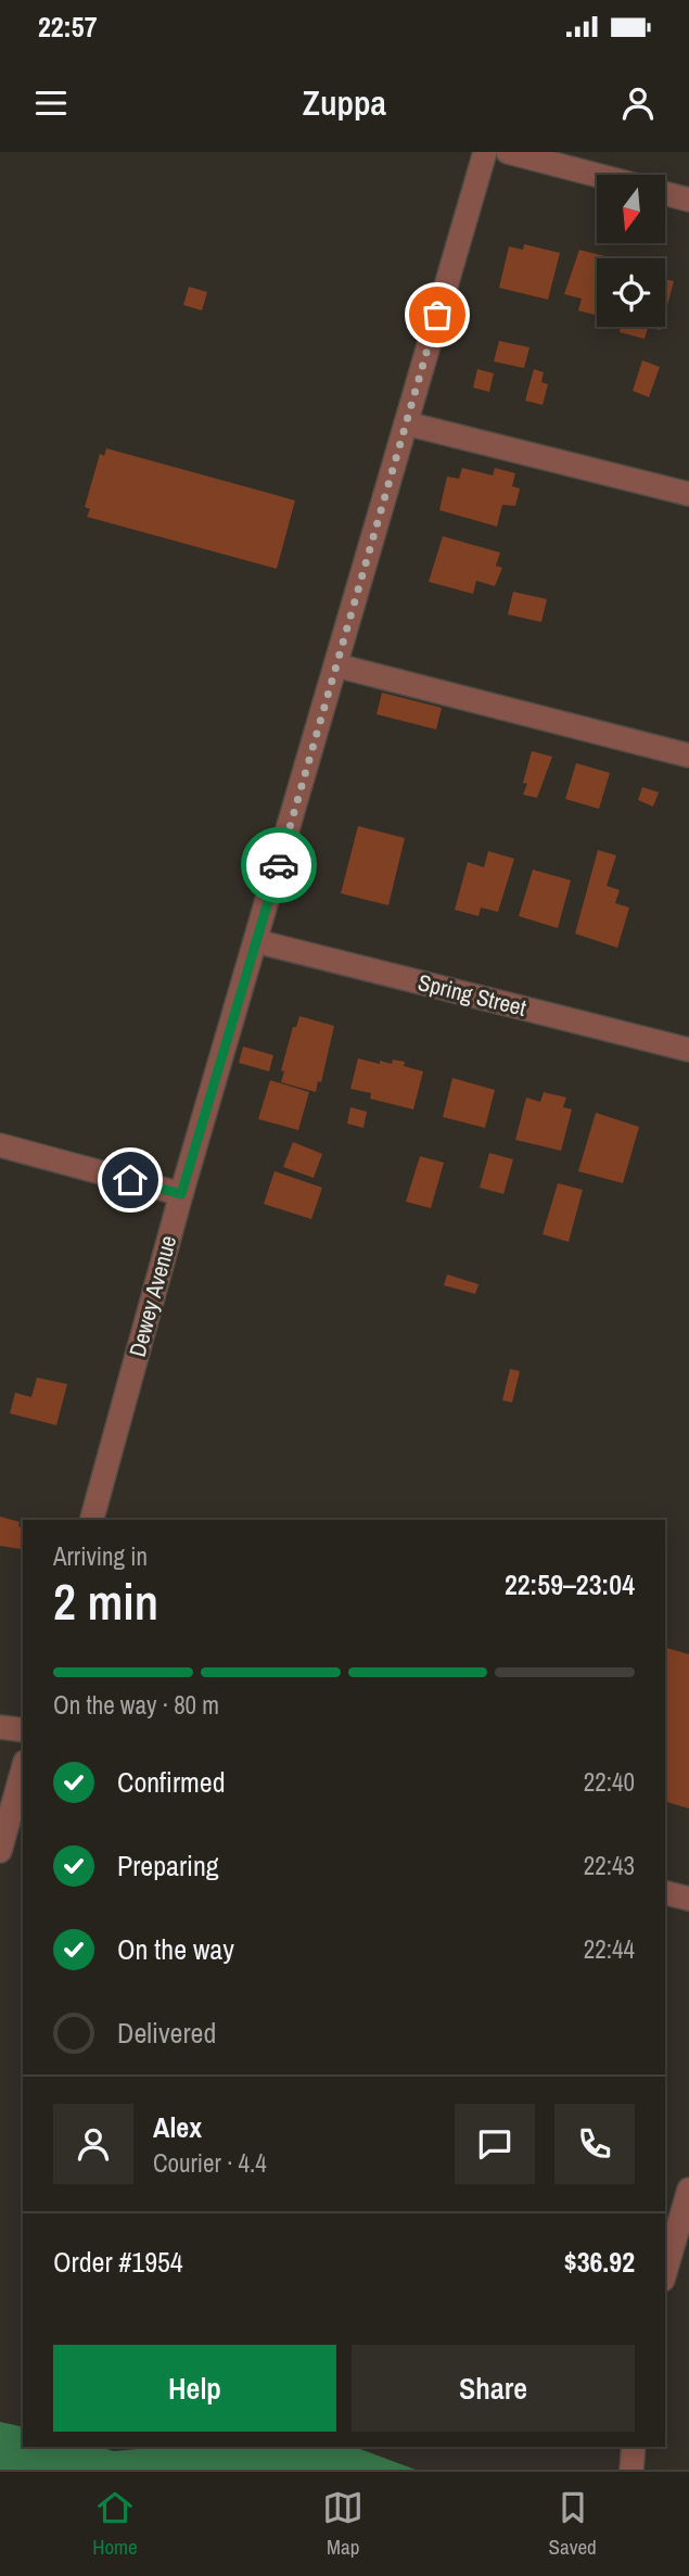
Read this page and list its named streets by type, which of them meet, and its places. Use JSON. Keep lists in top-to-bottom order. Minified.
{"streets":{"street":["Spring Street","Dewey Avenue"]},"crossings":[["Spring Street","Dewey Avenue"]],"north":"bottom","page":{"status":"22:57","header":"Zuppa","heading":["2 min","Arriving in","22:59–23:04"],"panel":["Alex","Courier · 4.4","Order #1954","$36.92"],"bar":"On the way · 80 m","list":[["Confirmed","22:40"],["Preparing","22:43"],["On the way","22:44"],"Delivered"],"buttons":["Help","Share"],"tabs":["Home","Map","Saved"]}}
